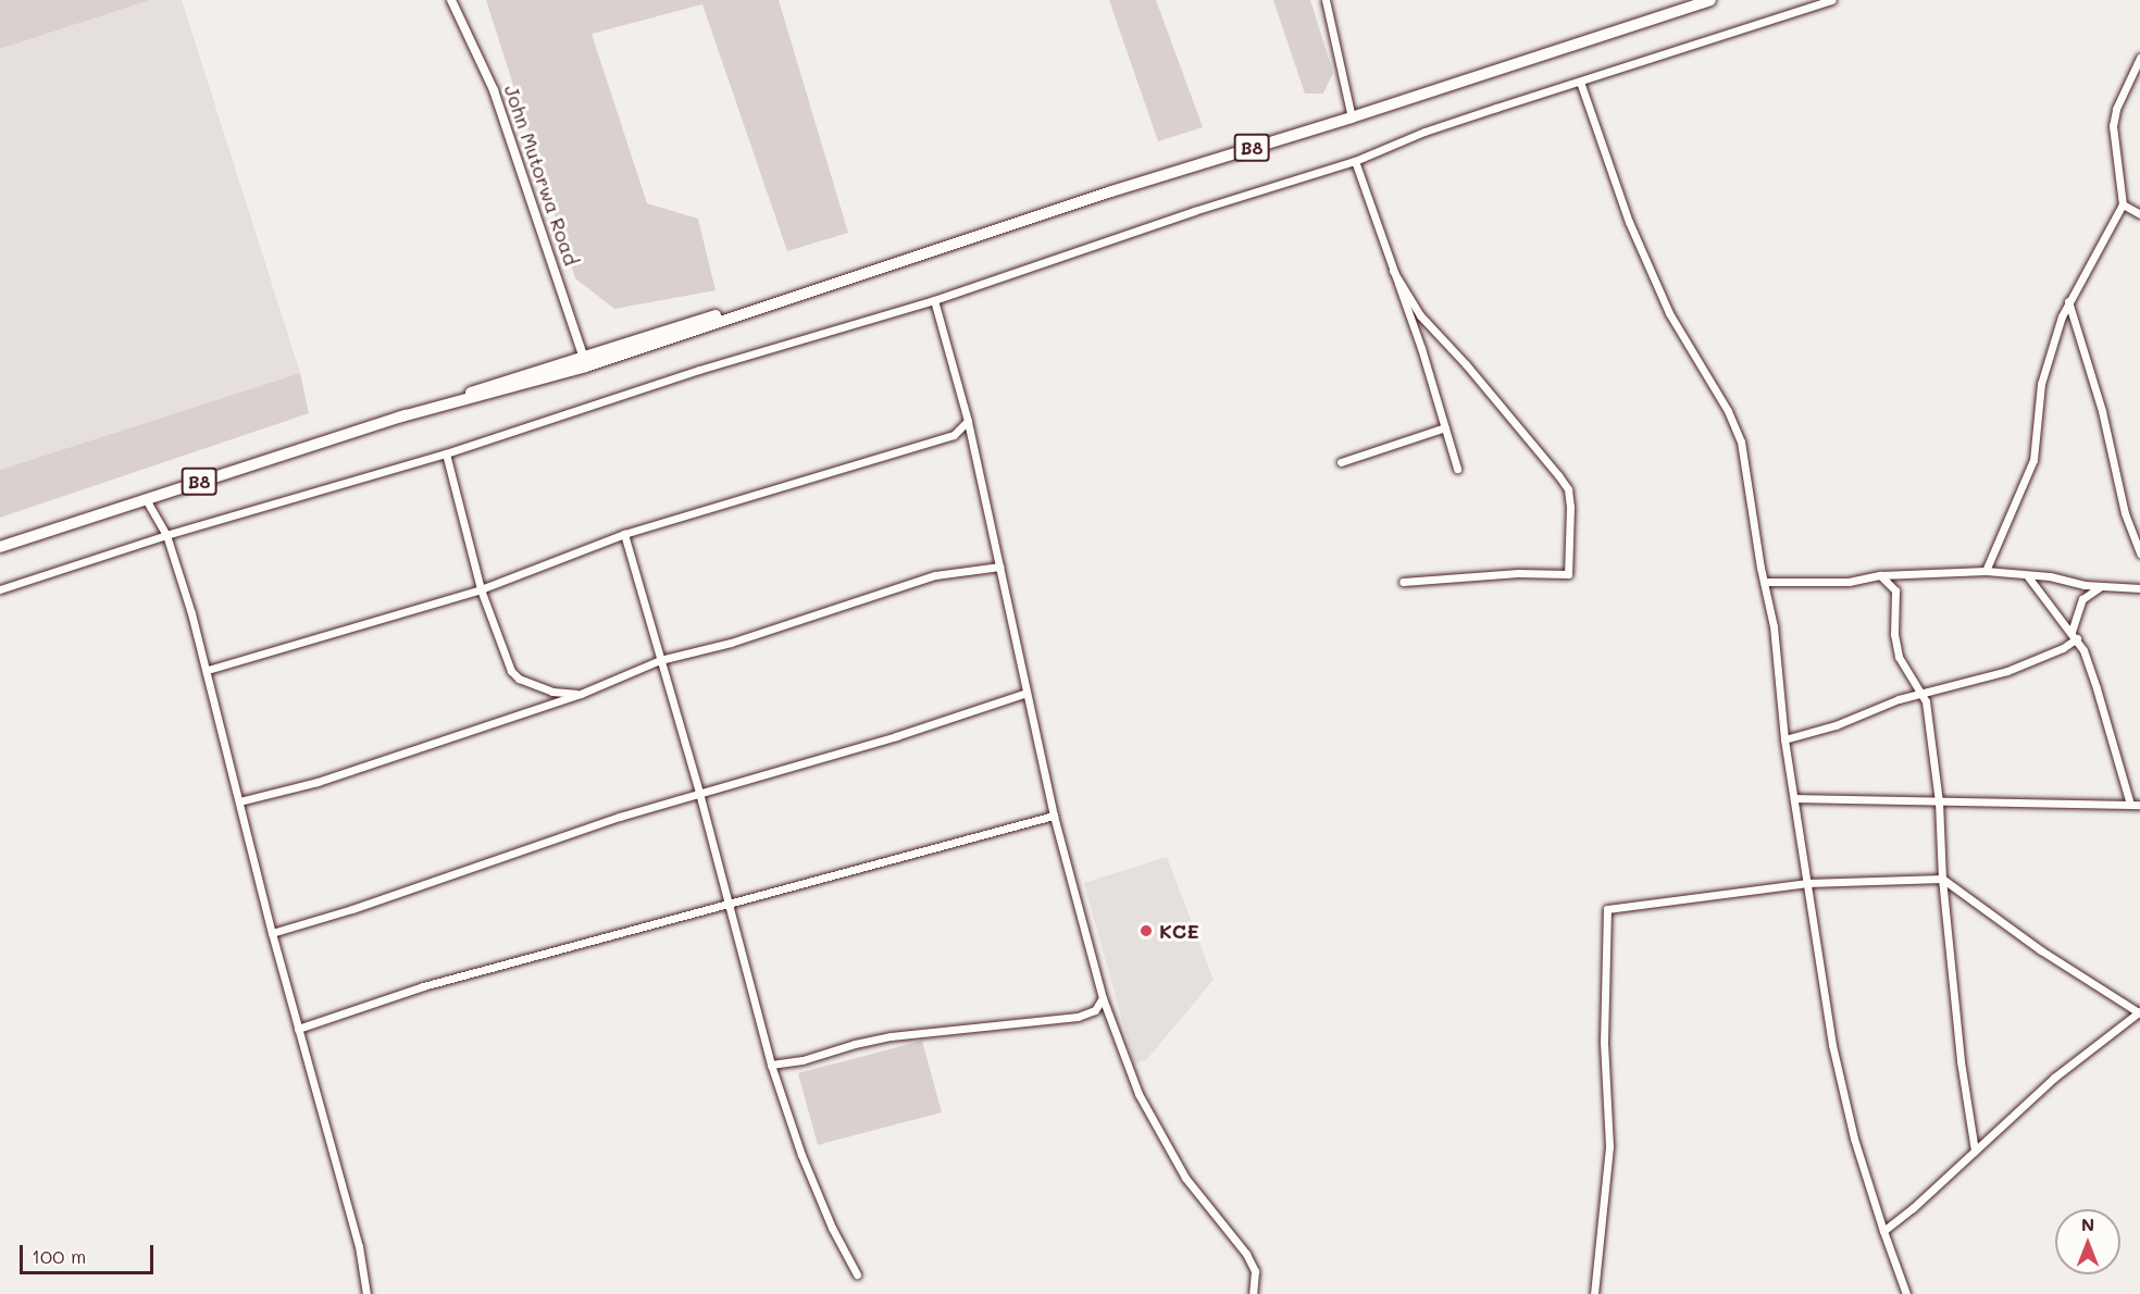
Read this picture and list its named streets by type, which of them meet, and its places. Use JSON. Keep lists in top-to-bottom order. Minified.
{"streets":{"highway":["B8"],"street":["John Mutorwa Road"]},"crossings":[["B8","John Mutorwa Road"]],"places":["KCE"],"scale_bar":"100 m","north":"top"}
